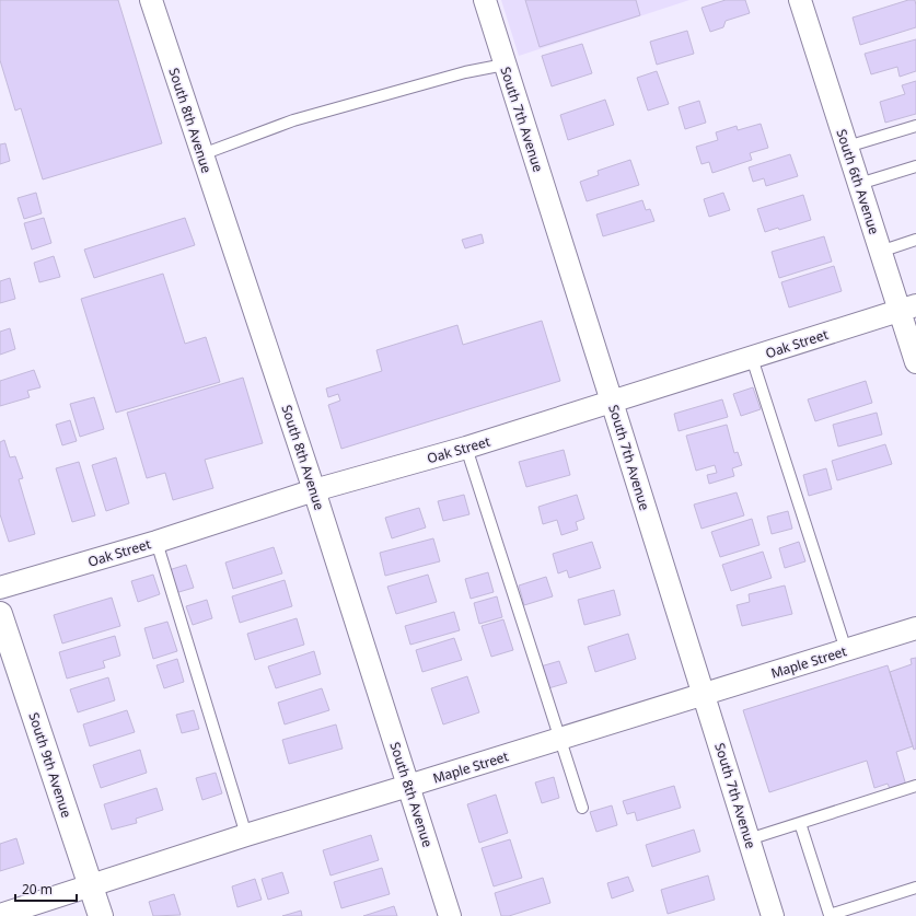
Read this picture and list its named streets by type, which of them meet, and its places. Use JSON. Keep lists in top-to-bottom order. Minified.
{"streets":{"street":["South 7th Avenue","South 8th Avenue","South 6th Avenue","Oak Street","Maple Street","South 9th Avenue"]},"crossings":[["South 7th Avenue","Oak Street"],["South 7th Avenue","Maple Street"],["South 8th Avenue","Oak Street"],["South 8th Avenue","Maple Street"],["South 6th Avenue","Oak Street"],["Maple Street","South 9th Avenue"]],"scale_bar":"20 m"}
